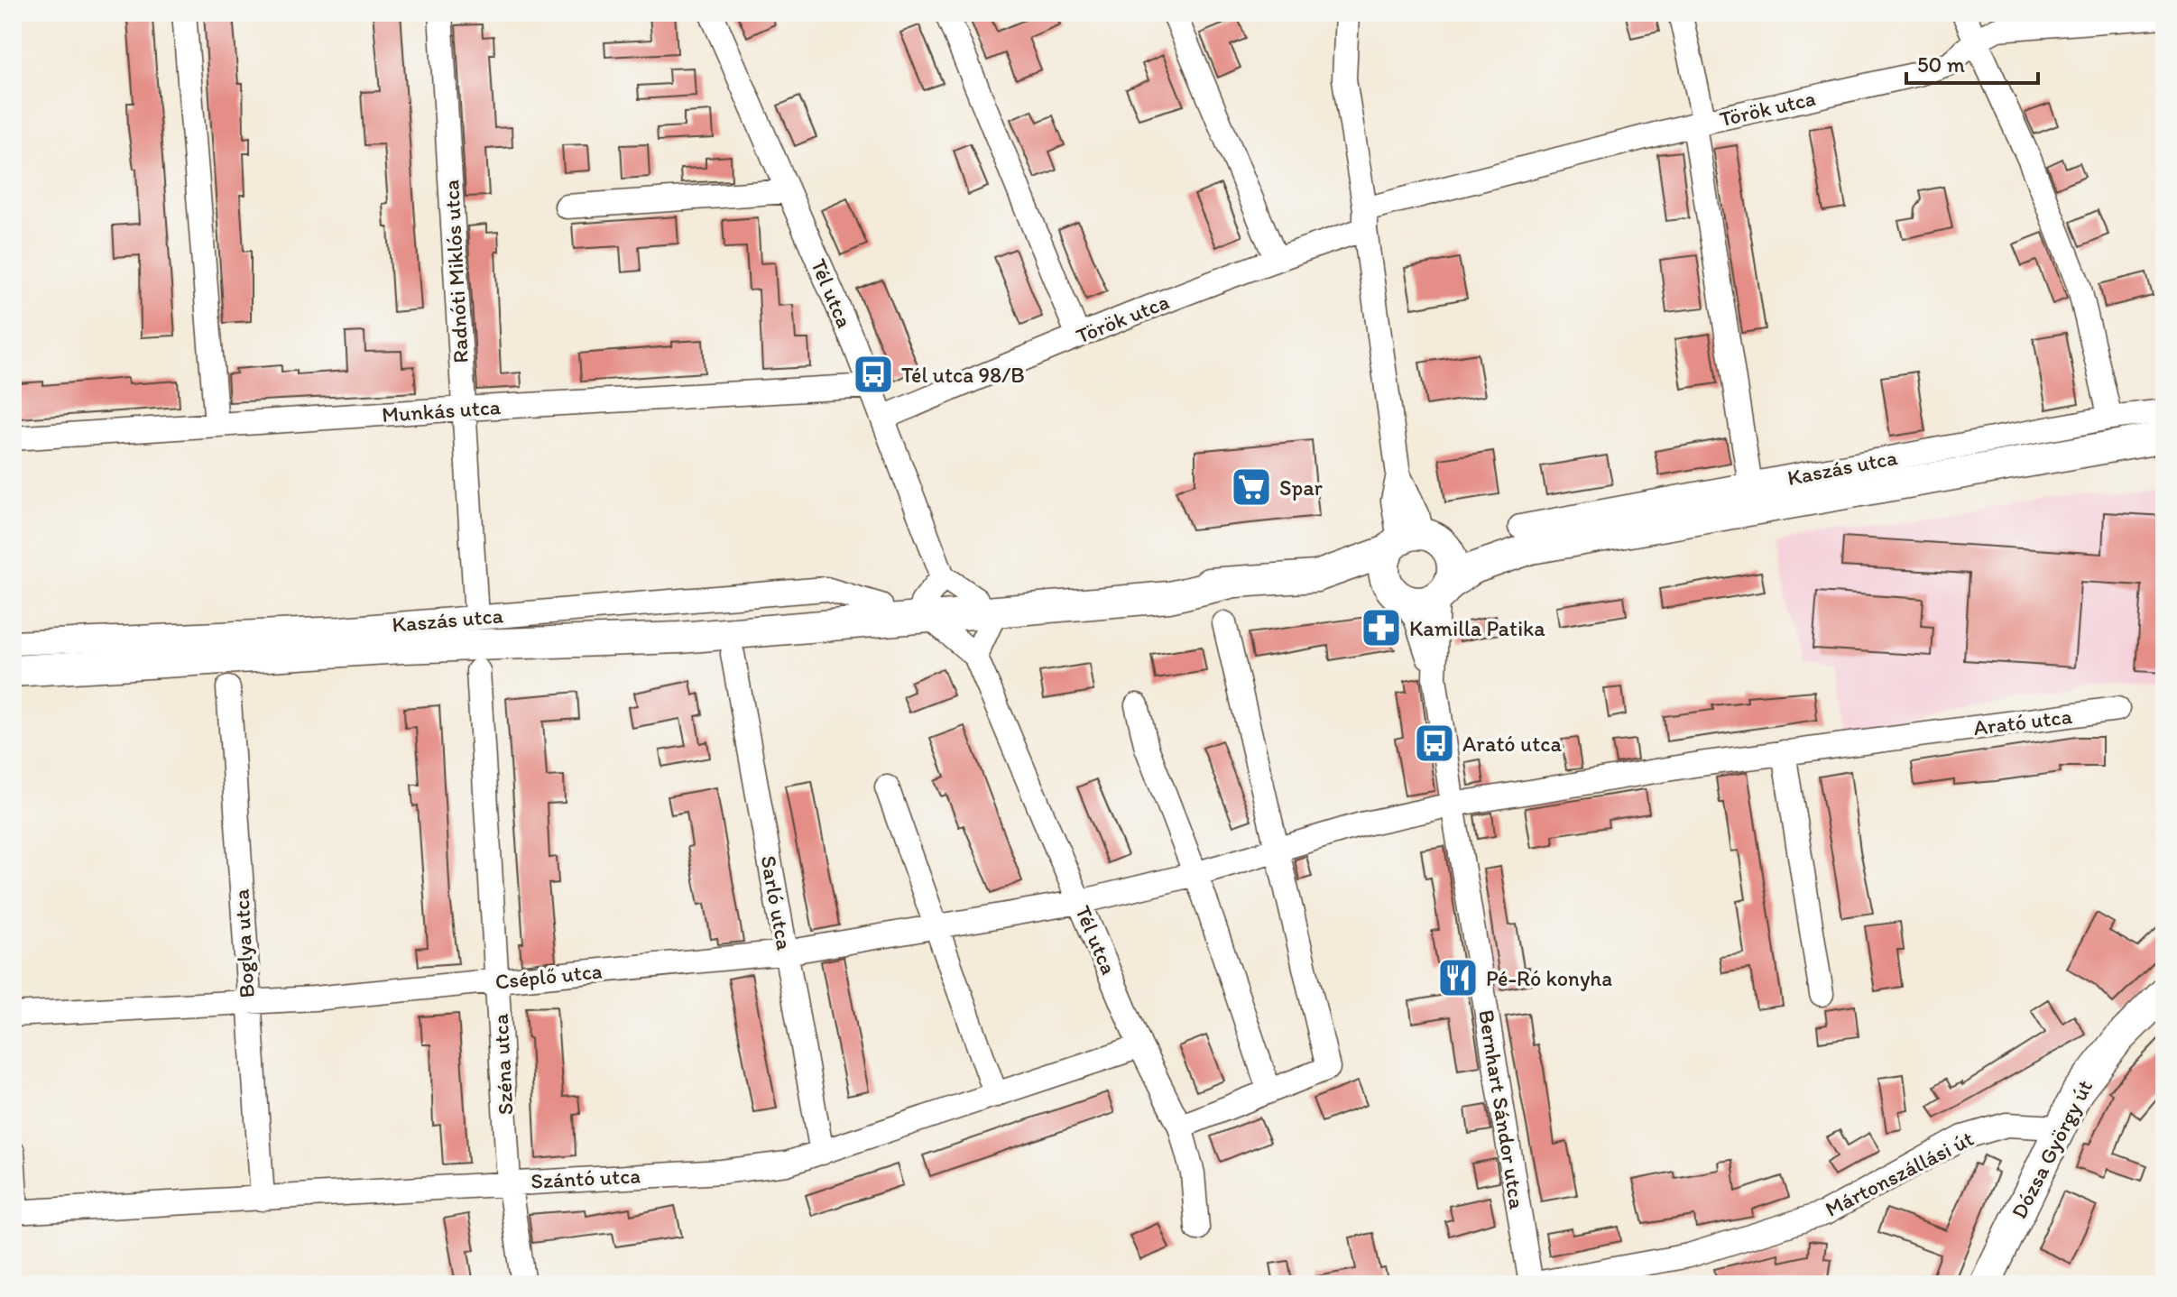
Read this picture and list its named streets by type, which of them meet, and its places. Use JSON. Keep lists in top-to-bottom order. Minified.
{"streets":{"main road":["Dózsa György út"],"street":["Török utca","Radnóti Miklós utca","Tél utca","Munkás utca","Kaszás utca","Arató utca","Sarló utca","Boglya utca","Cséplő utca","Széna utca","Bernhart Sándor utca","Mártonszállási út","Szántó utca"]},"crossings":[["Török utca","Tél utca"],["Radnóti Miklós utca","Munkás utca"],["Radnóti Miklós utca","Kaszás utca"],["Tél utca","Munkás utca"],["Tél utca","Arató utca"],["Tél utca","Cséplő utca"],["Tél utca","Szántó utca"],["Arató utca","Cséplő utca"],["Arató utca","Bernhart Sándor utca"],["Sarló utca","Cséplő utca"],["Sarló utca","Szántó utca"],["Boglya utca","Cséplő utca"],["Boglya utca","Szántó utca"],["Cséplő utca","Széna utca"],["Széna utca","Szántó utca"],["Bernhart Sándor utca","Mártonszállási út"],["Dózsa György út","Mártonszállási út"]],"places":{"bus stop":["Tél utca 98/B","Arató utca"],"supermarket":["Spar"],"pharmacy":["Kamilla Patika"],"restaurant":["Pé-Ró konyha"]},"scale_bar":"50 m"}
